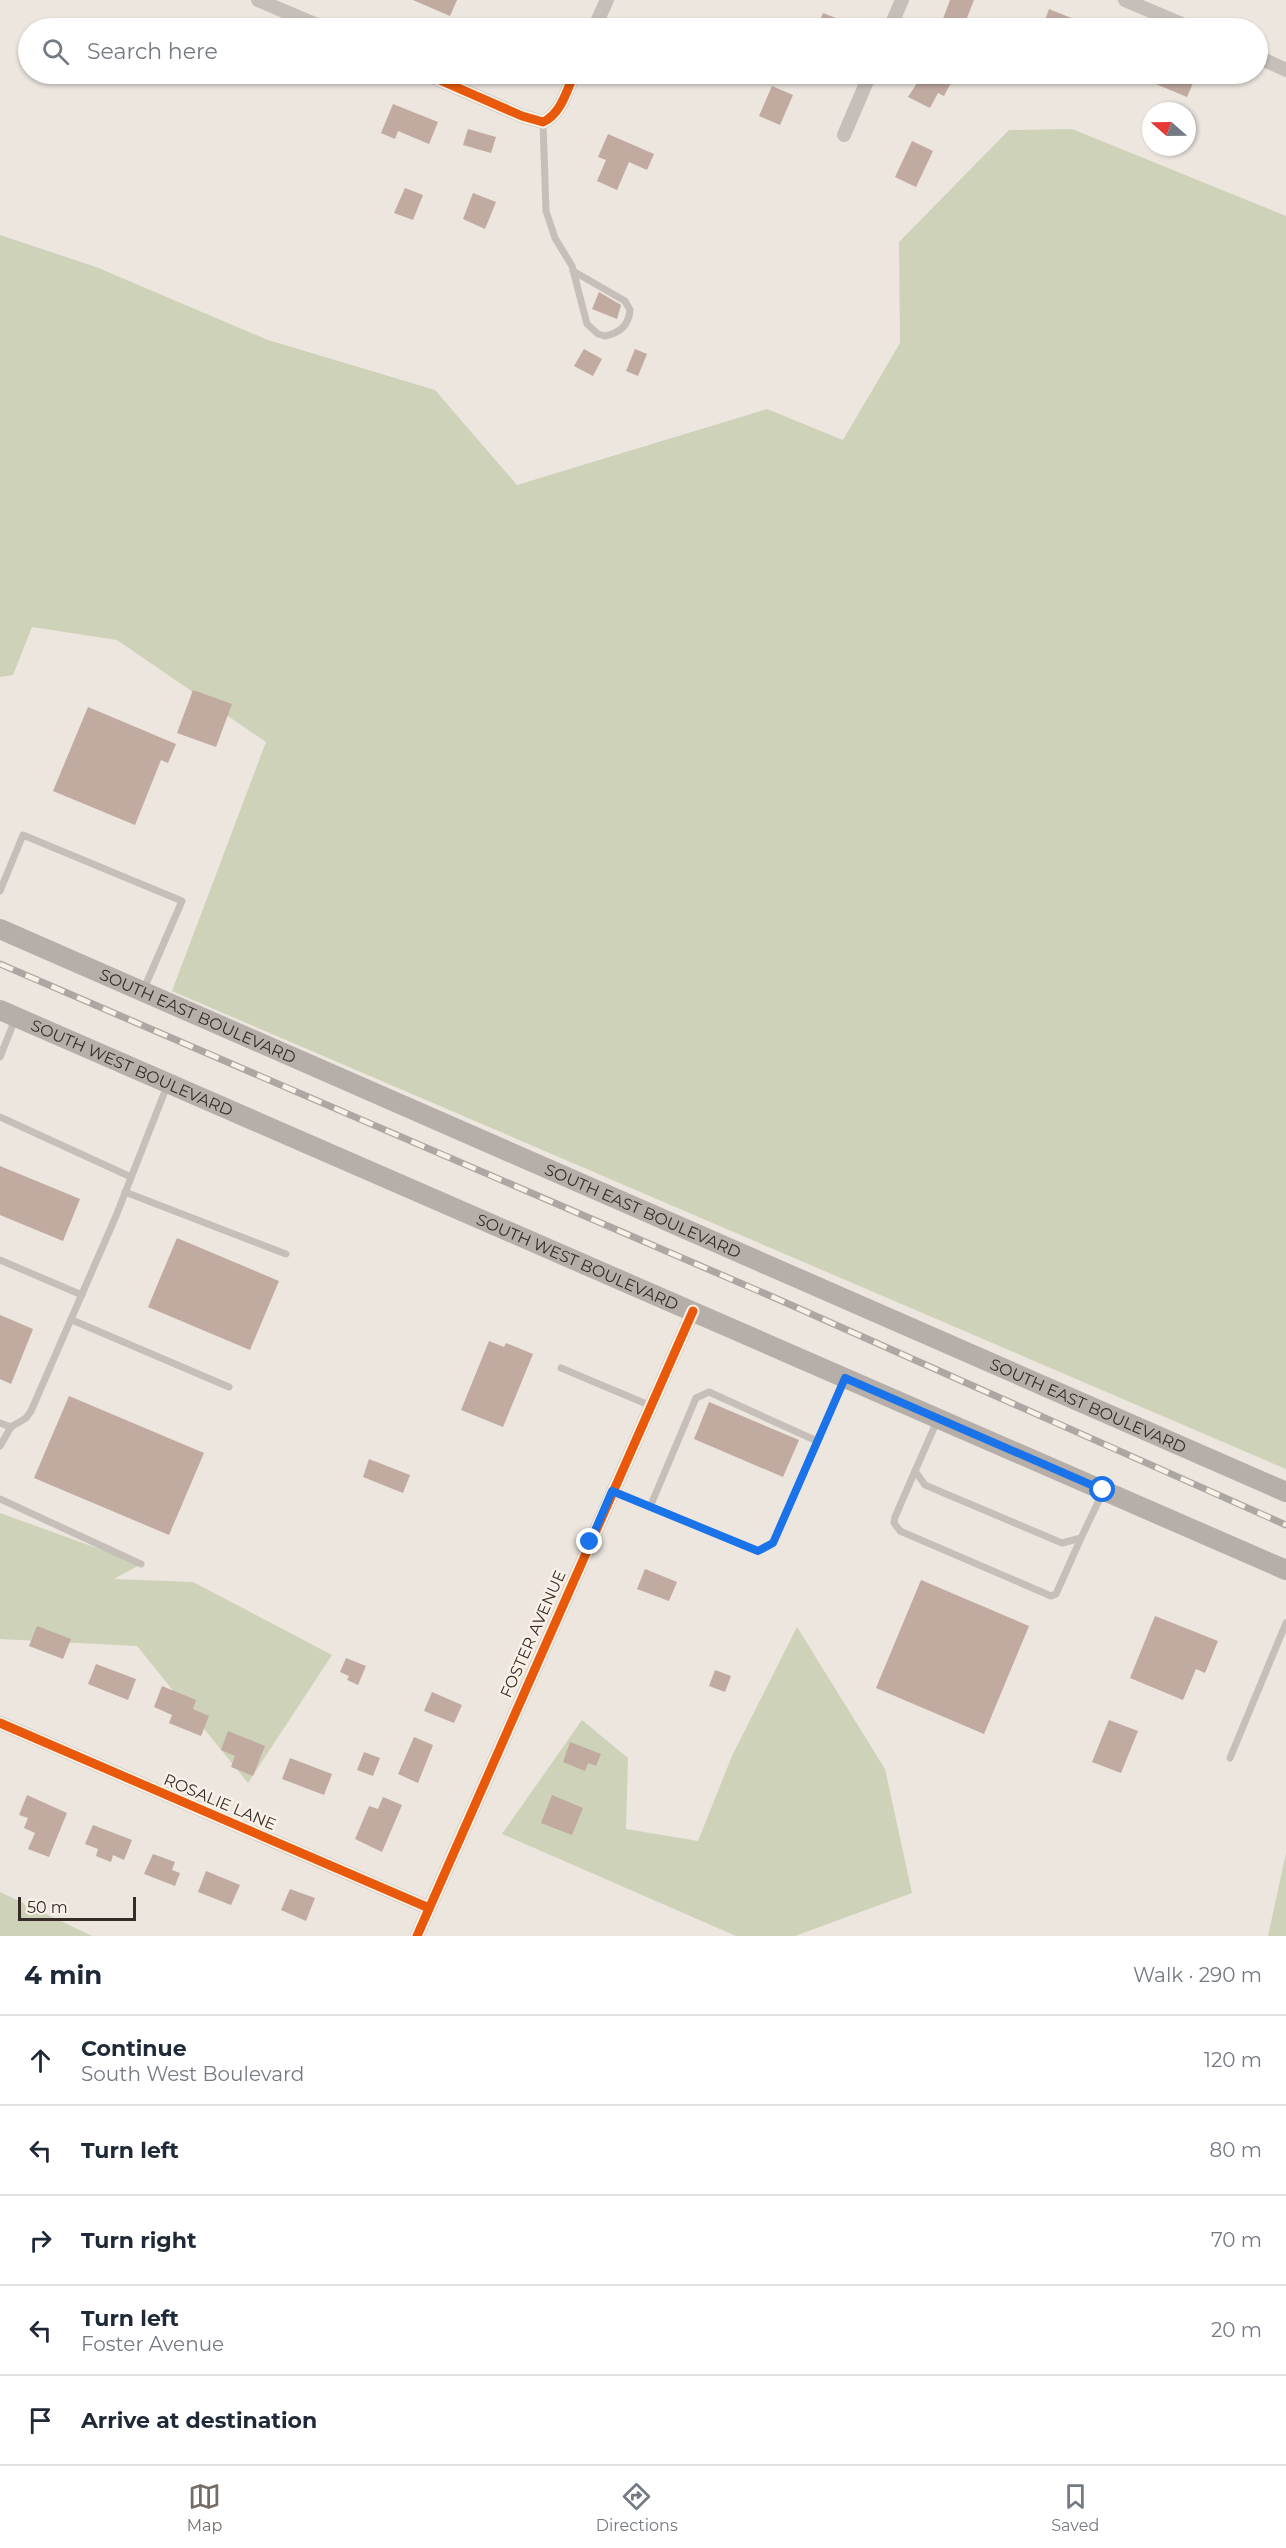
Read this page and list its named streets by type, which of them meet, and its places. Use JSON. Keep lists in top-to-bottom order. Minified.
{"streets":{"main road":["SOUTH EAST BOULEVARD","SOUTH WEST BOULEVARD"],"street":["FOSTER AVENUE","ROSALIE LANE"]},"crossings":[["SOUTH WEST BOULEVARD","FOSTER AVENUE"],["FOSTER AVENUE","ROSALIE LANE"]],"scale_bar":"50 m","north":"left","page":{"search":"Search here","scale":"50 m","heading":["4 min","Walk · 290 m"],"list":[["Continue","South West Boulevard","120 m"],["Turn left","80 m"],["Turn right","70 m"],["Turn left","Foster Avenue","20 m"],"Arrive at destination"],"nav":["Map","Directions","Saved"]}}
